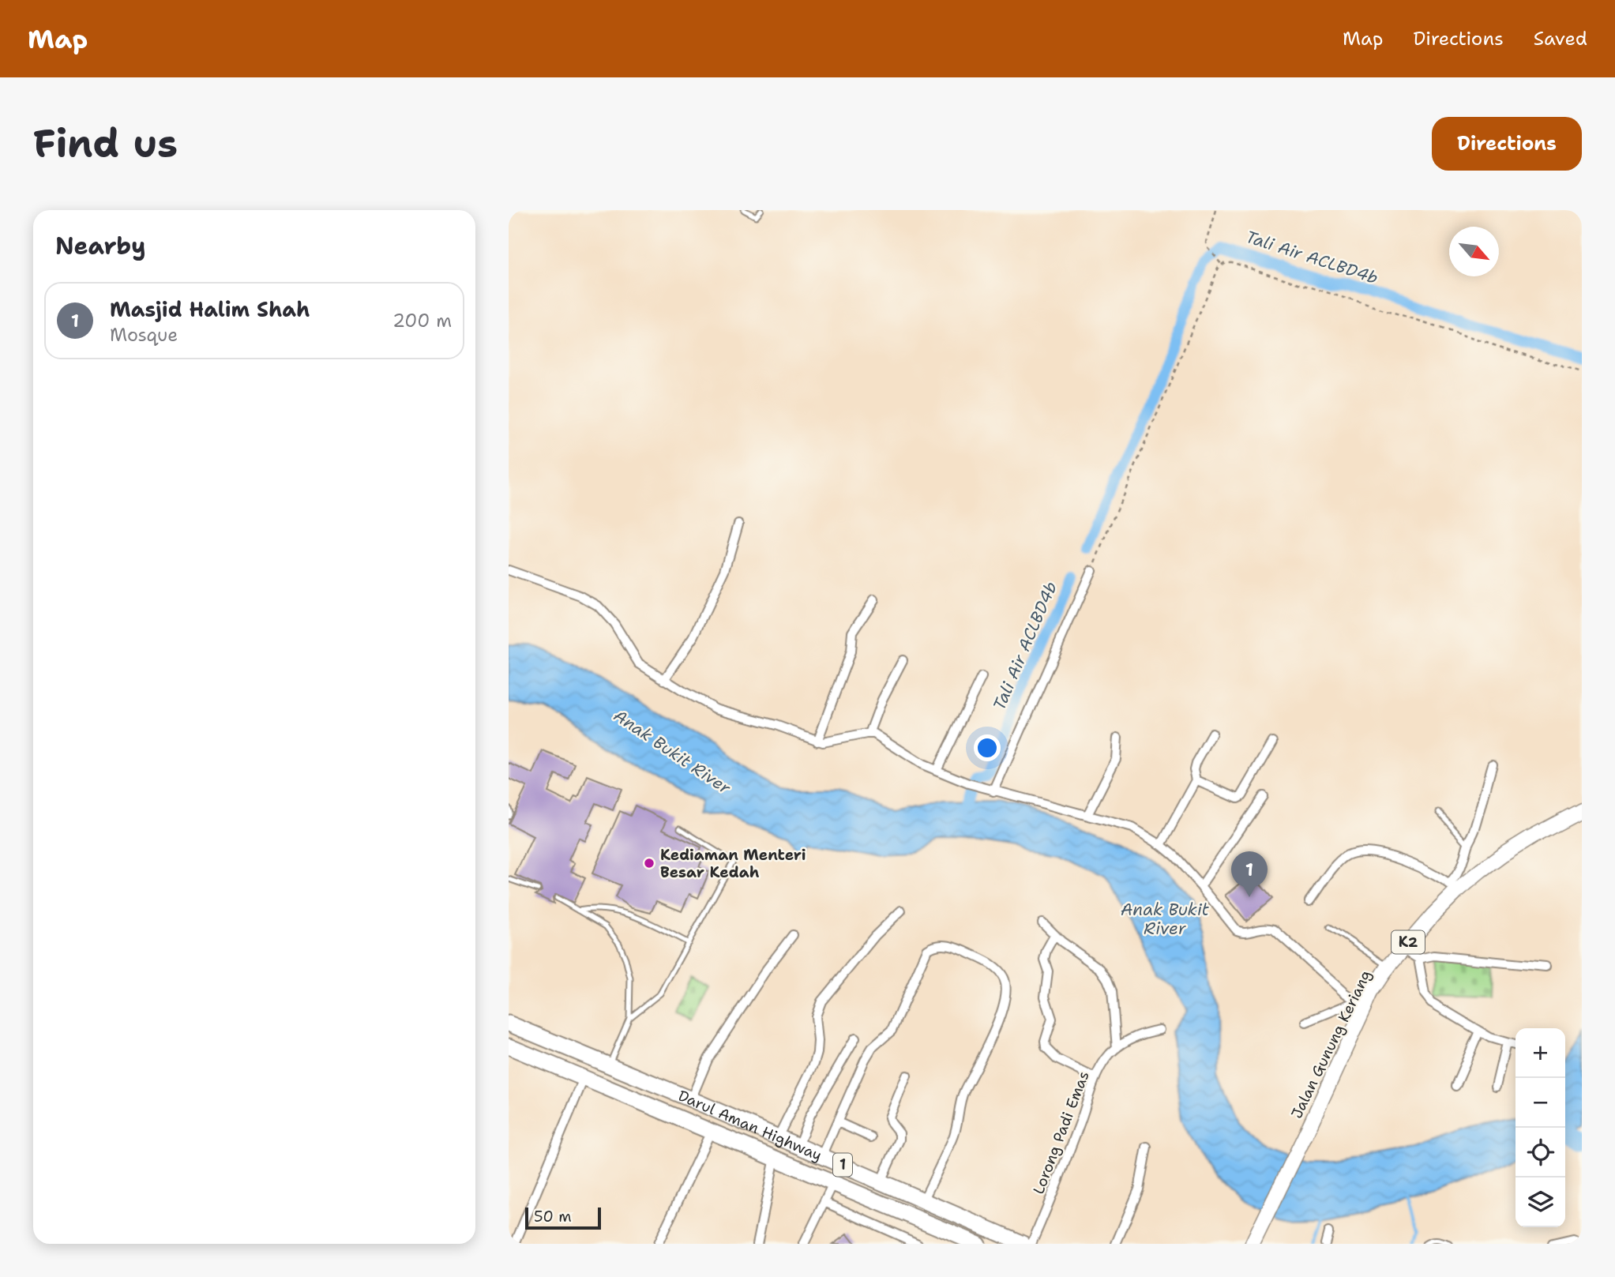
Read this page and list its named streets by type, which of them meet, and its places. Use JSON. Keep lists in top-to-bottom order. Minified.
{"streets":{"highway":["Darul Aman Highway","1"],"main road":["K2","Jalan Gunung Keriang"],"street":["Lorong Padi Emas"]},"water":["Tali Air ACLBD4b","Anak Bukit River"],"places":["Kediaman Menteri Besar Kedah"],"scale_bar":"50 m","north":"bottom right","page":{"header":"Map","nav":["Map","Directions","Saved"],"buttons":"Directions","title":"Find us","heading":"Nearby","list":[{"mark":"1","name":"Masjid Halim Shah","note":"Mosque","value":"200 m"}],"pins":"1","map_buttons":["+","−"],"scale":"50 m"}}
